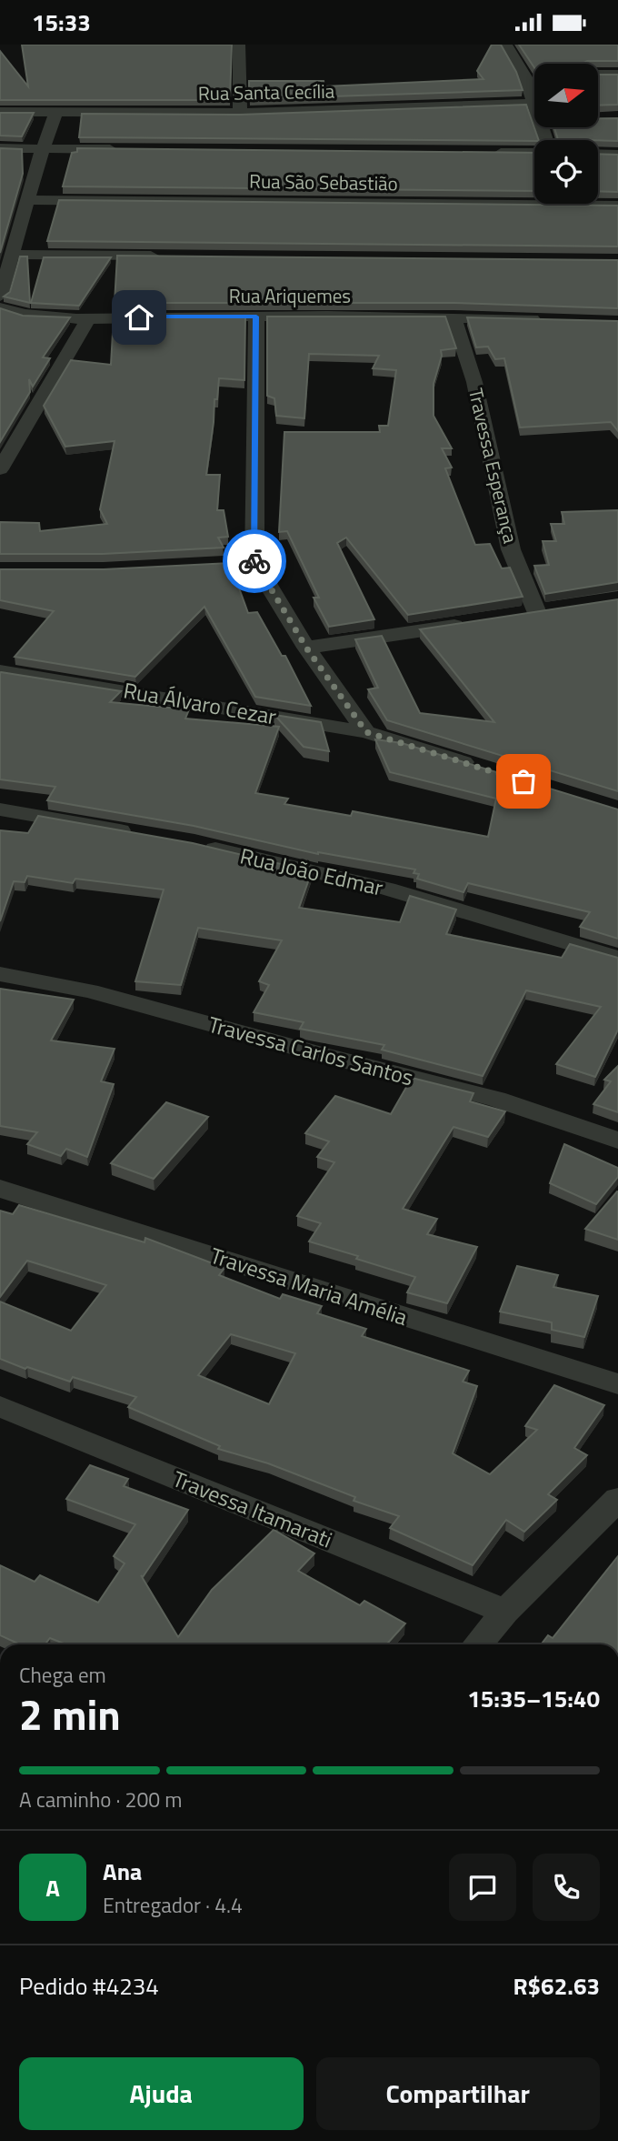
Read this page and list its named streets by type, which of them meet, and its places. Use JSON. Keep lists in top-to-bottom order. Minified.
{"streets":{"street":["Rua Santa Cecília","Rua São Sebastião","Rua Ariquemes","Travessa Esperança","Rua Álvaro Cezar","Rua João Edmar","Travessa Carlos Santos","Travessa Maria Amélia","Travessa Itamarati"]},"crossings":[["Rua Ariquemes","Travessa Esperança"]],"north":"right","page":{"status":"15:33","heading":["2 min","Chega em","15:35–15:40"],"panel":["Ana","Entregador · 4.4","Pedido #4234","R$62.63"],"bar":"A caminho · 200 m","round":"A","buttons":["Ajuda","Compartilhar"]}}
